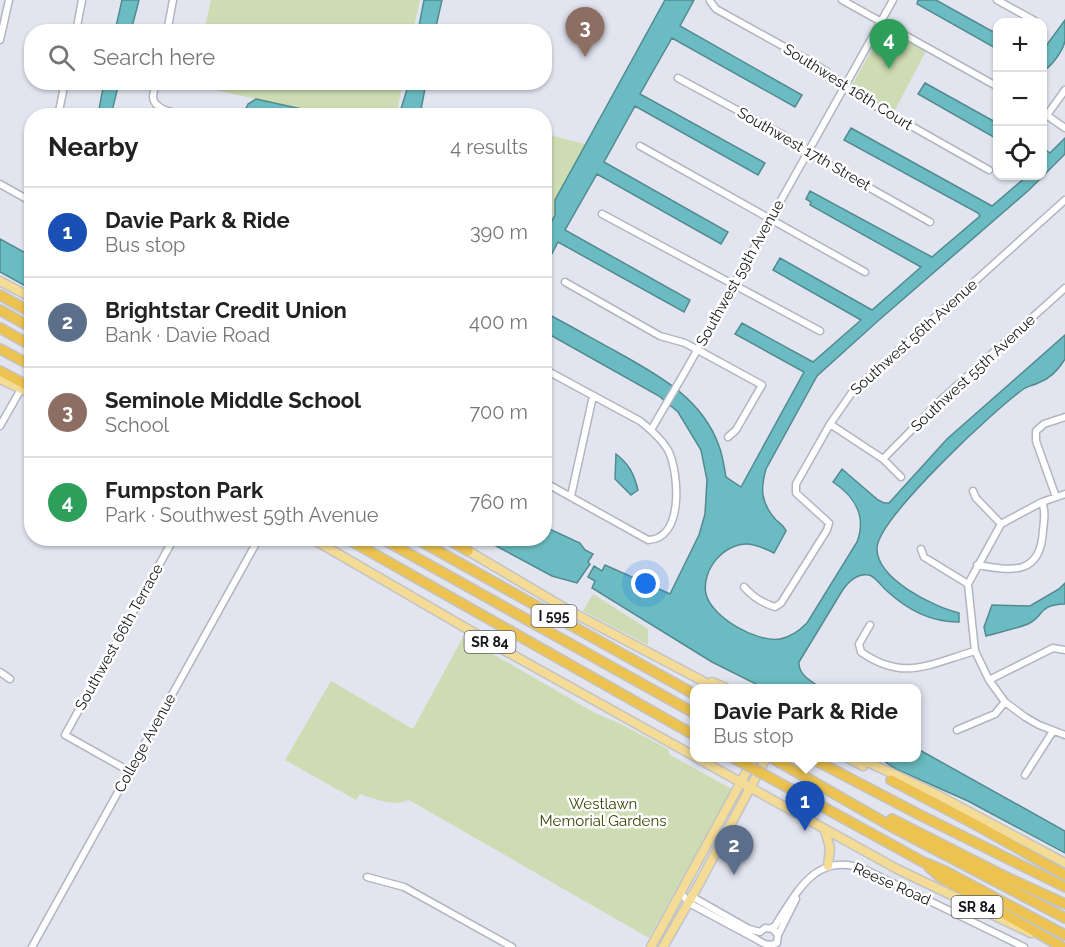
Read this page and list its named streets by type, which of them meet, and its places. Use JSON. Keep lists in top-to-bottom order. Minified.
{"streets":{"highway":["I 595"],"main road":["SR 84"],"street":["Southwest 16th Court","Southwest 17th Street","Southwest 59th Avenue","Southwest 56th Avenue","Southwest 55th Avenue","Southwest 66th Terrace","College Avenue","Reese Road"]},"crossings":[["Southwest 16th Court","Southwest 59th Avenue"],["Southwest 17th Street","Southwest 59th Avenue"],["Southwest 66th Terrace","College Avenue"]],"parks":["Westlawn Memorial Gardens"],"page":{"pins":["3","4","1","2"],"map_buttons":["+","−"],"search":"Search here","heading":["Nearby","4 results"],"list":[{"mark":"1","name":"Davie Park & Ride","note":"Bus stop","value":"390 m"},{"mark":"2","name":"Brightstar Credit Union","note":"Bank · Davie Road","value":"400 m"},{"mark":"3","name":"Seminole Middle School","note":"School","value":"700 m"},{"mark":"4","name":"Fumpston Park","note":"Park · Southwest 59th Avenue","value":"760 m"}],"popup":["Davie Park & Ride","Bus stop"]}}
